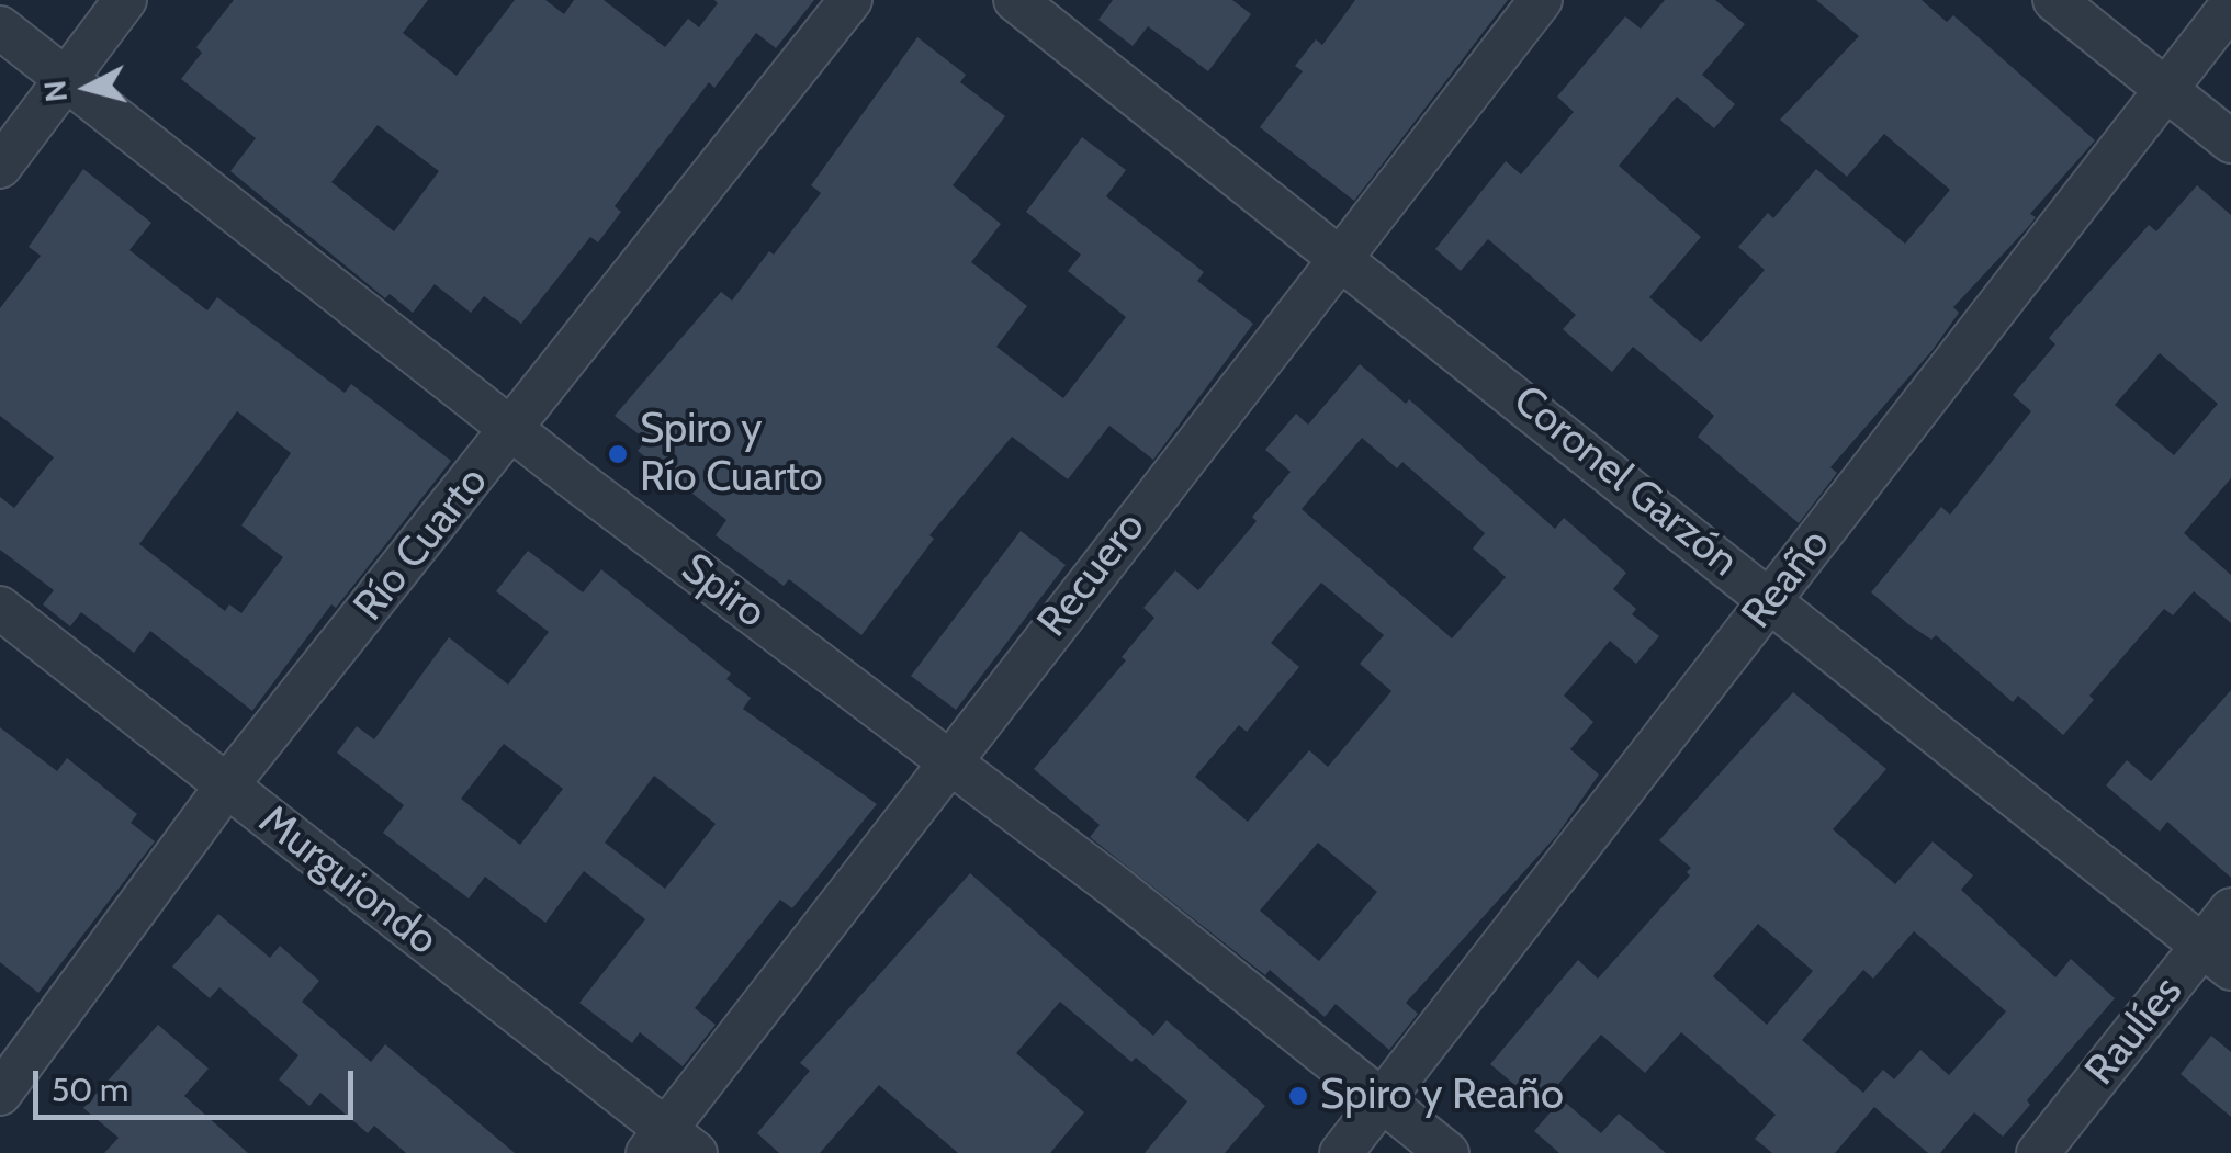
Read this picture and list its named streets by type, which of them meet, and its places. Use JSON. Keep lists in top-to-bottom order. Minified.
{"streets":{"street":["Coronel Garzón","Río Cuarto","Recuero","Reaño","Spiro","Murguiondo","Raulíes"]},"crossings":[["Coronel Garzón","Recuero"],["Coronel Garzón","Reaño"],["Coronel Garzón","Raulíes"],["Río Cuarto","Spiro"],["Río Cuarto","Murguiondo"],["Recuero","Spiro"],["Recuero","Murguiondo"],["Reaño","Spiro"]],"places":["Spiro y Río Cuarto","Spiro y Reaño"],"scale_bar":"50 m","north":"left"}
